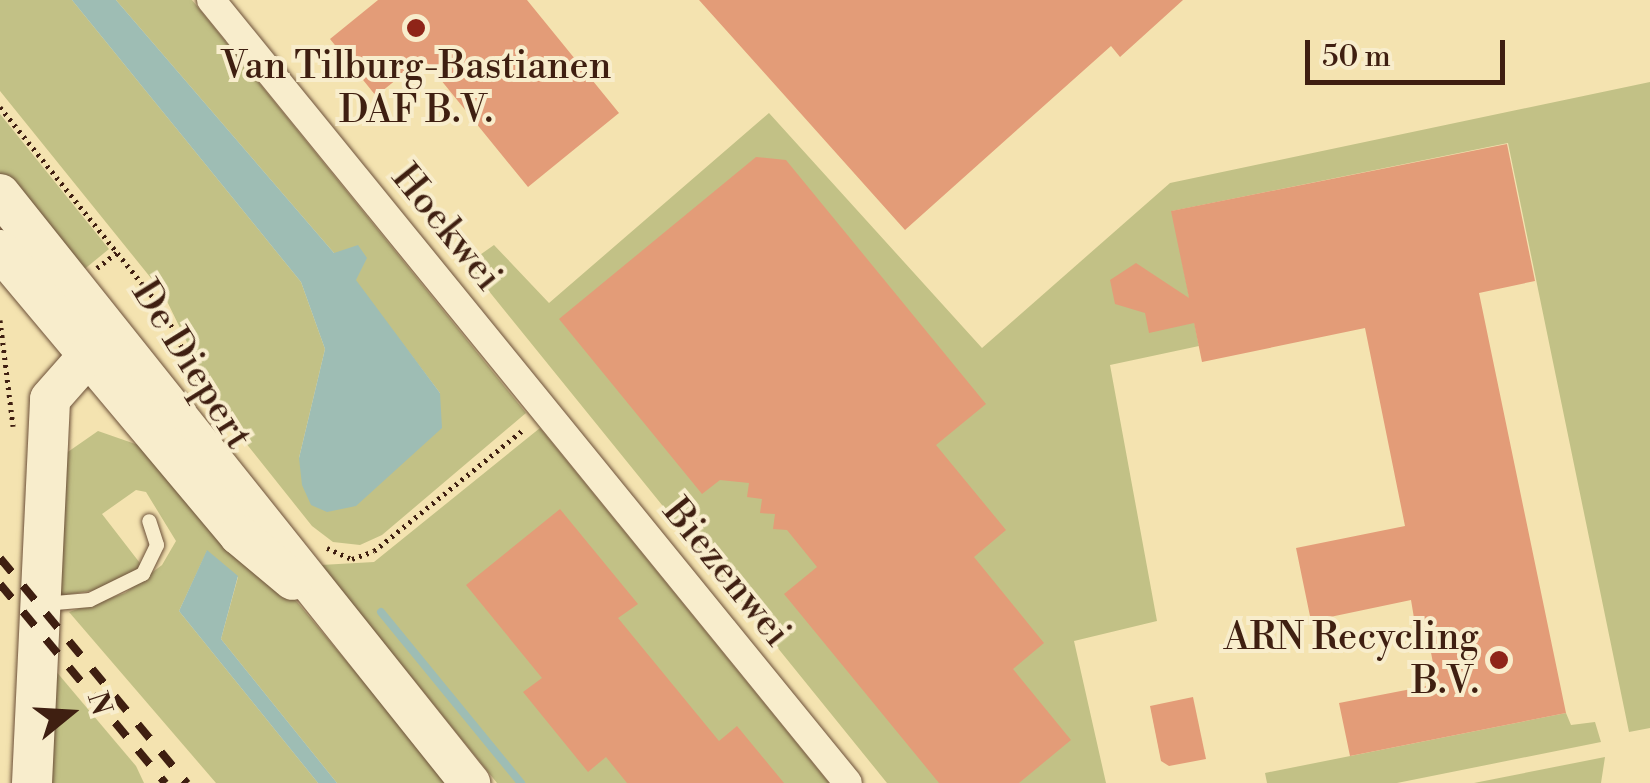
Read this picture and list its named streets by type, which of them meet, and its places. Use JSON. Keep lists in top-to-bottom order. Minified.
{"streets":{"main road":["De Diepert"],"street":["Hoekwei","Biezenwei"]},"crossings":[["Hoekwei","Biezenwei"]],"places":["Van Tilburg-Bastianen DAF B.V.","ARN Recycling B.V."],"scale_bar":"50 m","north":"right"}
